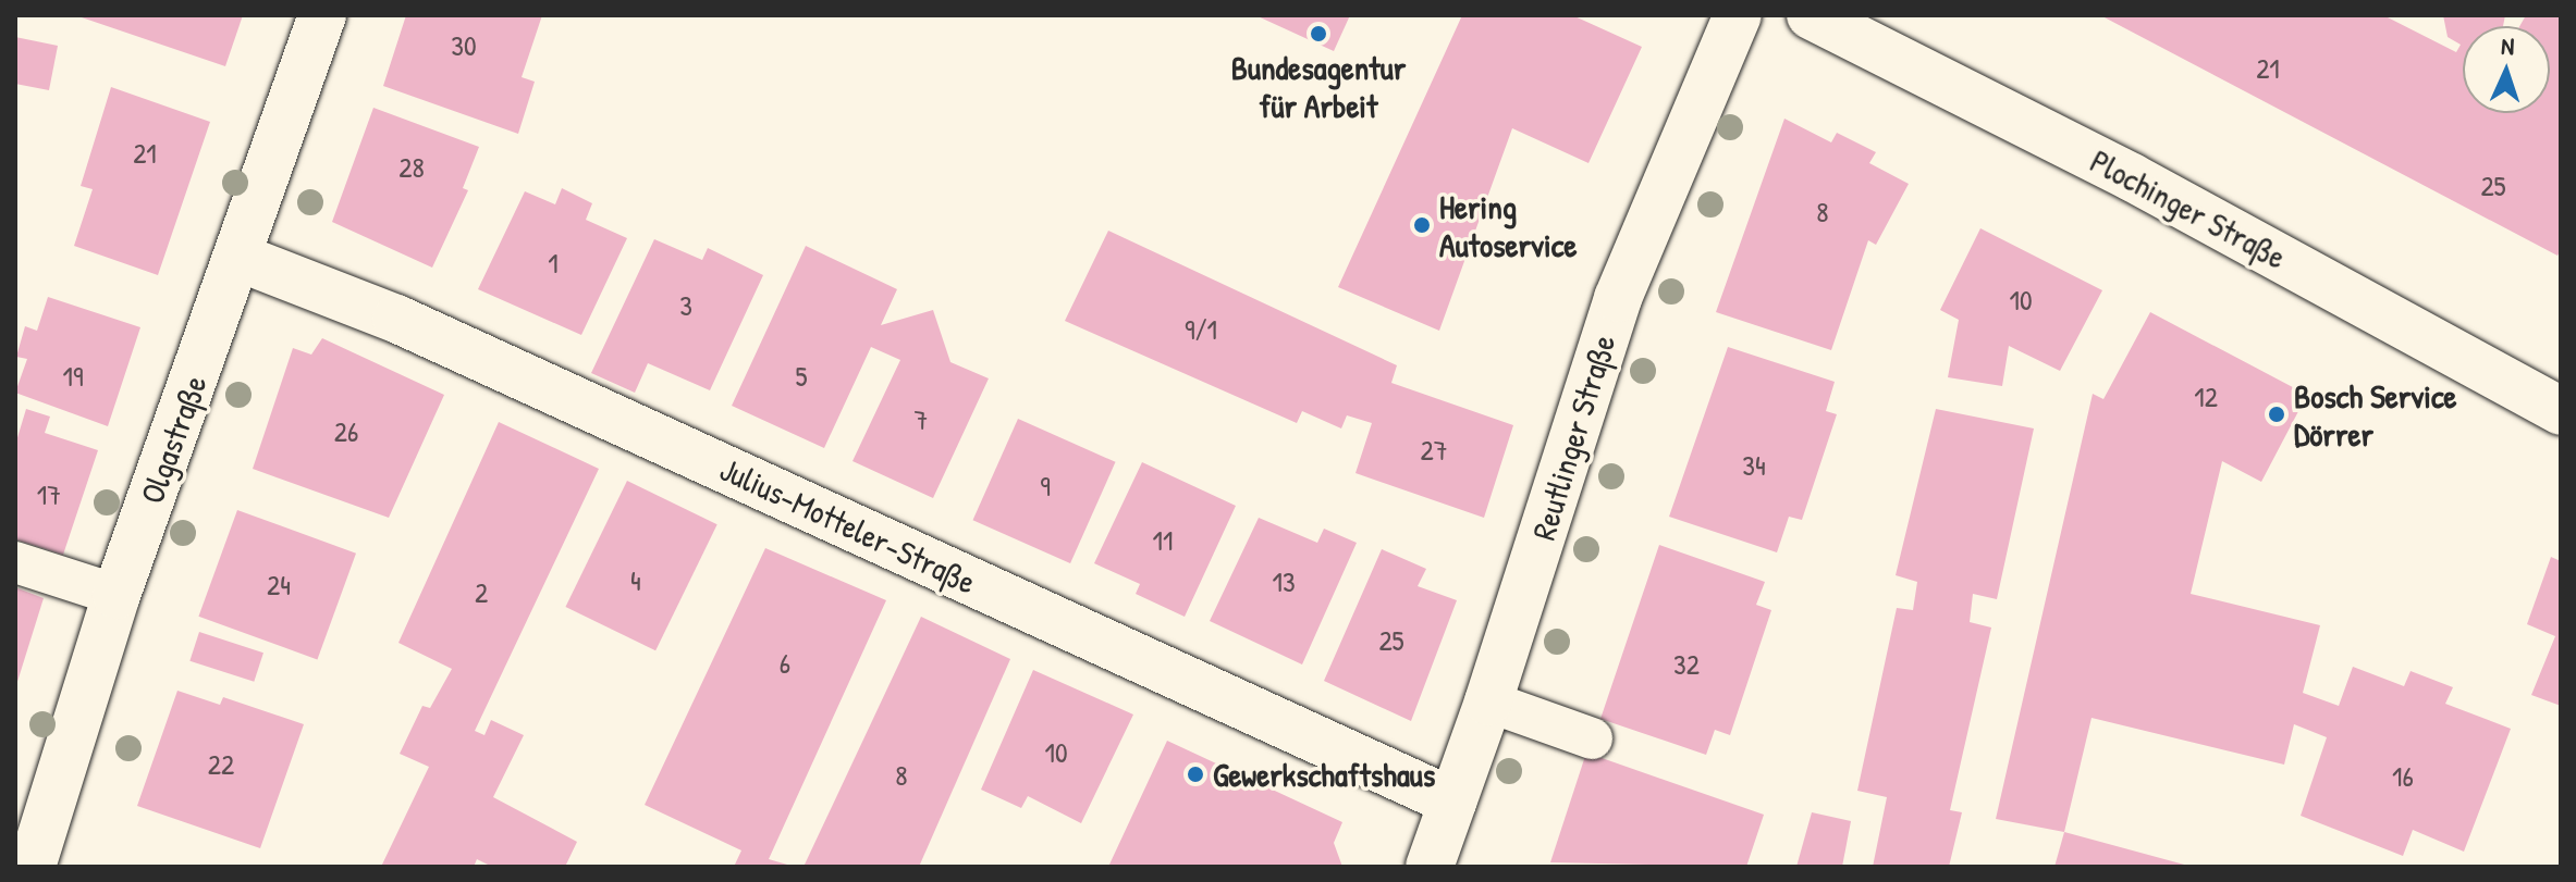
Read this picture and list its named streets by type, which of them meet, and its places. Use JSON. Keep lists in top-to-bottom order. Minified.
{"streets":{"street":["Plochinger Straße","Reutlinger Straße","Olgastraße","Julius-Motteler-Straße"]},"crossings":[["Reutlinger Straße","Julius-Motteler-Straße"],["Olgastraße","Julius-Motteler-Straße"]],"places":["Bundesagentur für Arbeit","Hering Autoservice","Bosch Service Dörrer","Gewerkschaftshaus"],"house_numbers":["30","21","21","28","25","8","1","10","3","9/1","19","5","12","7","26","27","34","9","17","11","4","13","24","2","25","6","32","10","22","8","16"],"north":"top"}
